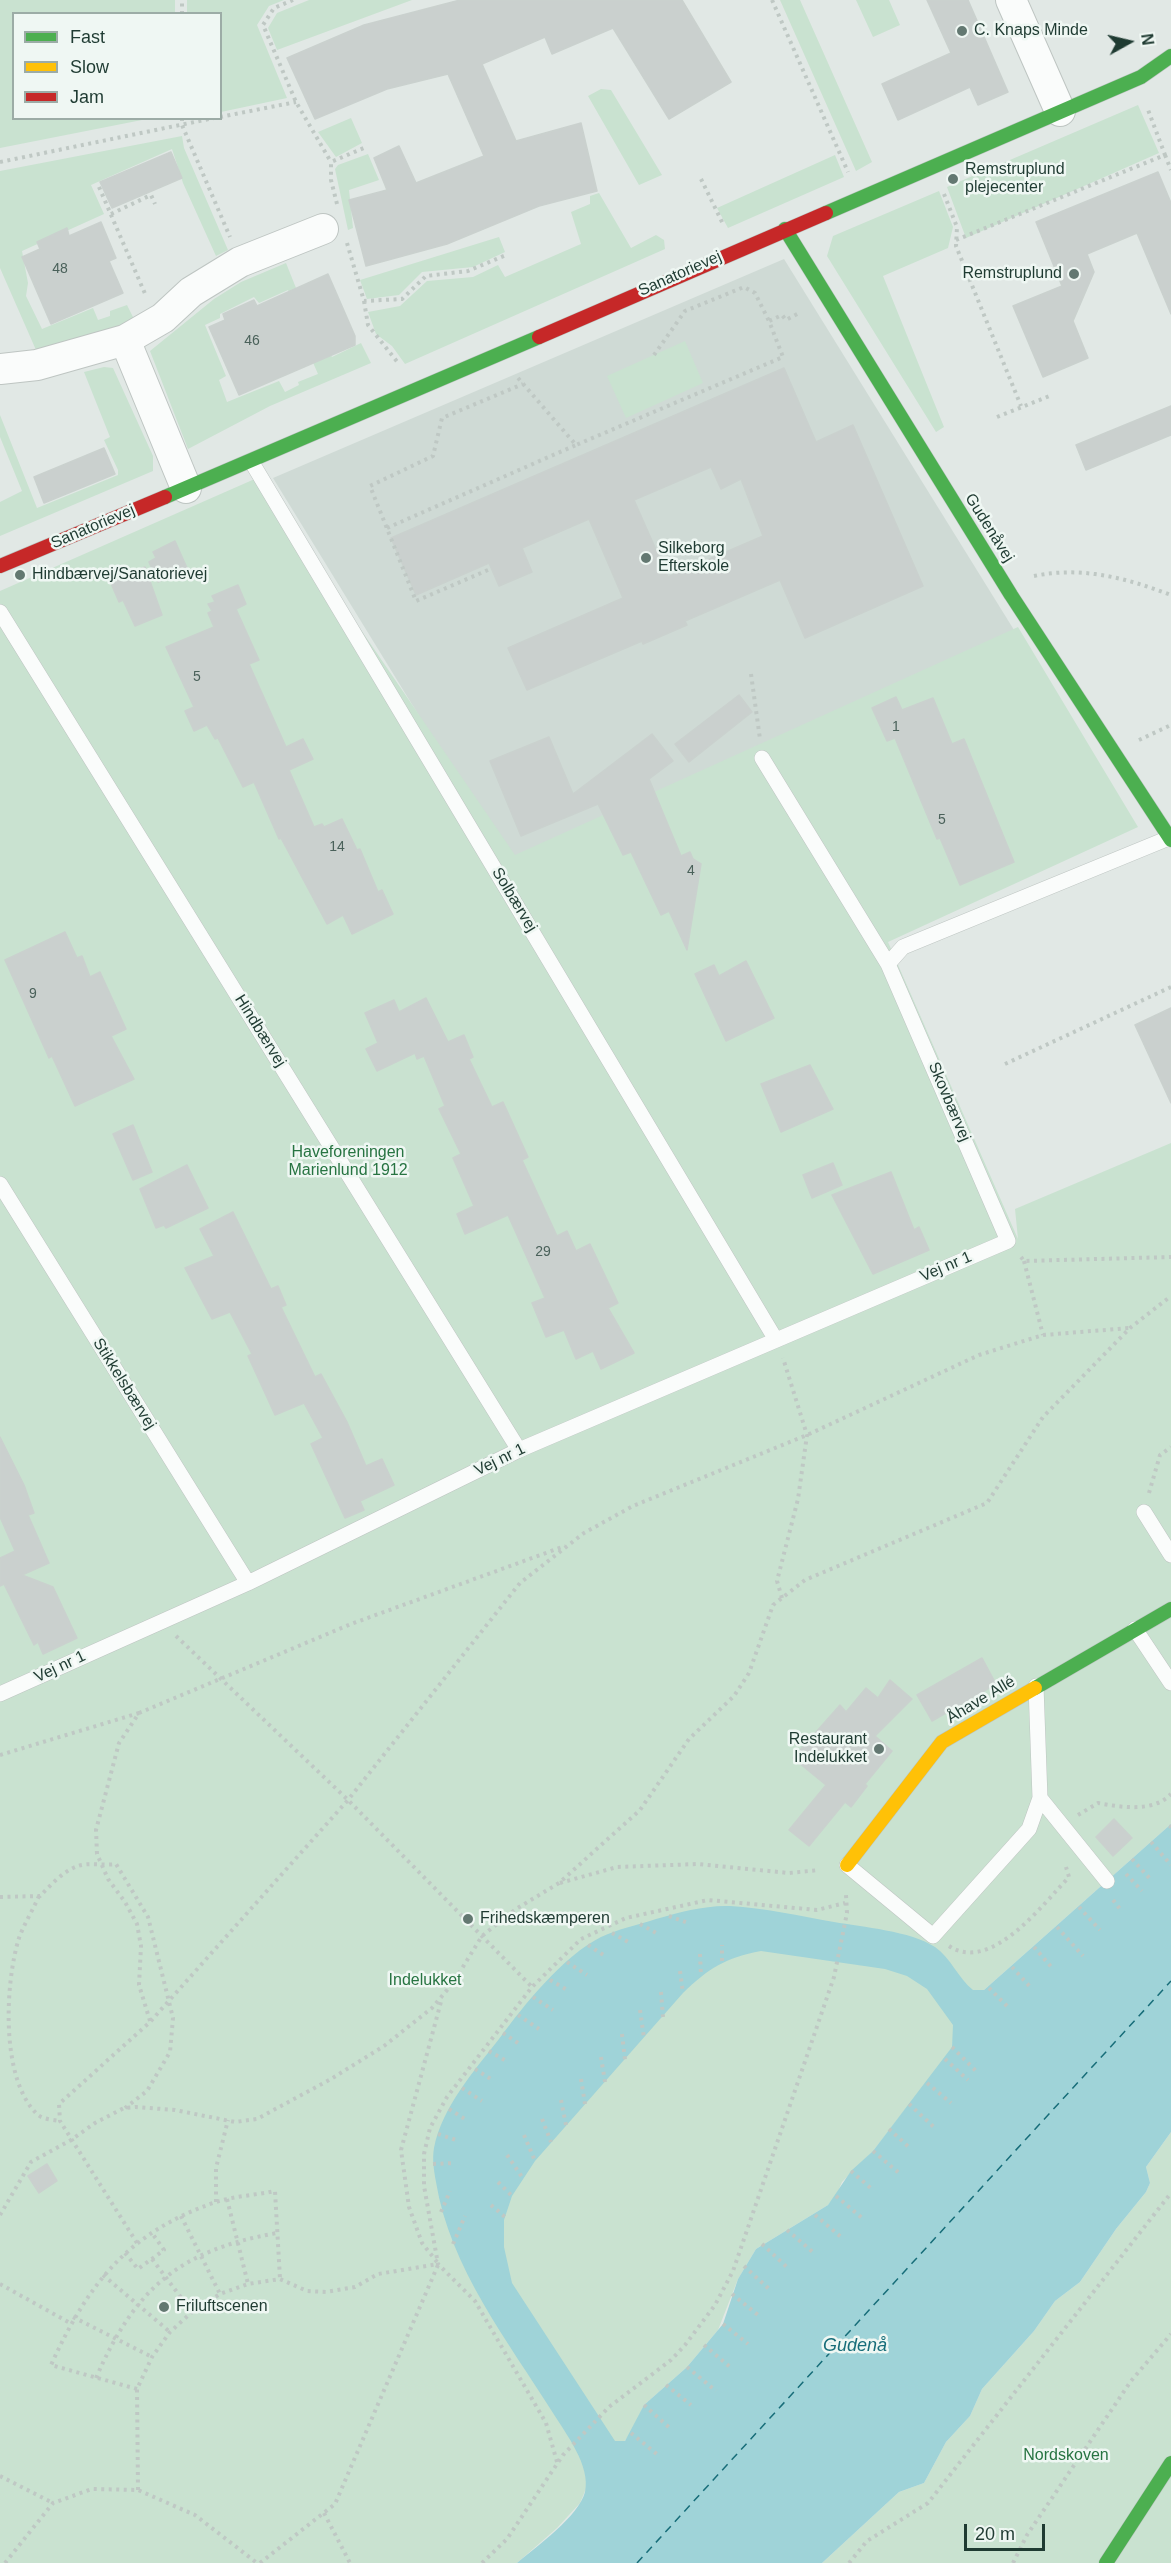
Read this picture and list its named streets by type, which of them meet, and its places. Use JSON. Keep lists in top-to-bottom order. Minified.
{"streets":{"street":["Sanatorievej","Gudenåvej","Åhave Allé"],"lane":["Solbærvej","Hindbærvej","Skovbærvej","Vej nr 1","Stikkelsbærvej"]},"crossings":[["Sanatorievej","Gudenåvej"],["Sanatorievej","Solbærvej"],["Solbærvej","Vej nr 1"],["Hindbærvej","Vej nr 1"],["Skovbærvej","Vej nr 1"],["Vej nr 1","Stikkelsbærvej"]],"water":["Gudenå"],"parks":["Haveforeningen Marienlund 1912","Indelukket","Nordskoven"],"places":["C. Knaps Minde","Remstruplund plejecenter","Remstruplund","Silkeborg Efterskole","Hindbærvej/Sanatorievej","Restaurant Indelukket","Frihedskæmperen","Friluftscenen"],"house_numbers":["48","46","5","1","5","14","4","9","29"],"legend":["Fast","Slow","Jam"],"scale_bar":"20 m","north":"right"}
